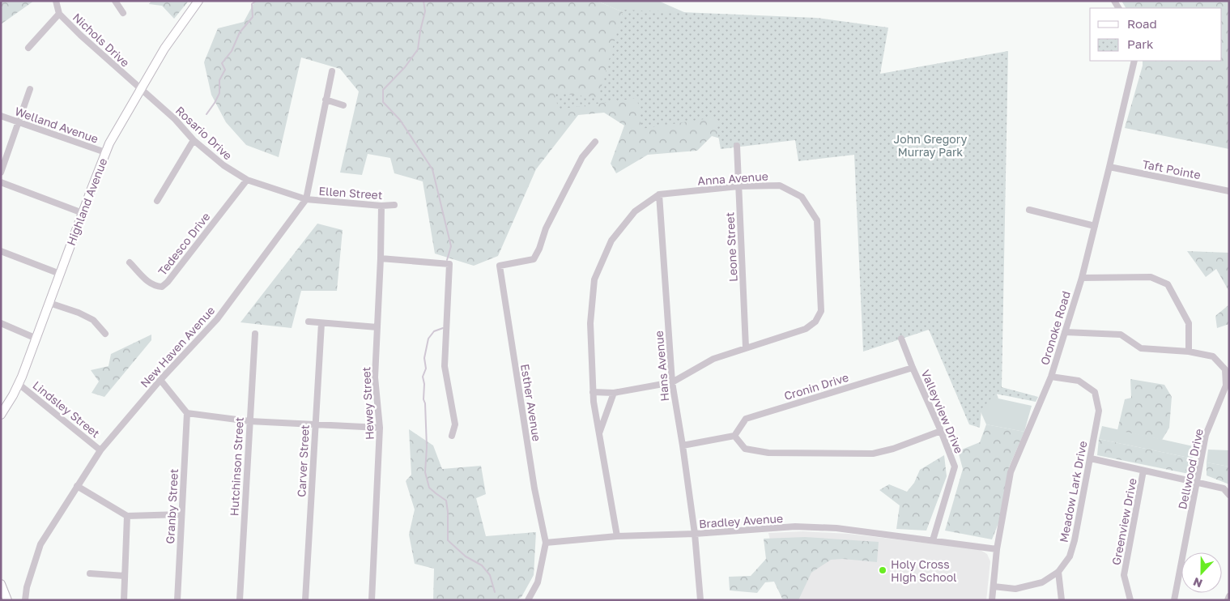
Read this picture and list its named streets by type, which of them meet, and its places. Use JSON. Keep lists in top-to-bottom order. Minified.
{"streets":{"main road":["Highland Avenue"],"street":["Nichols Drive","Welland Avenue","Rosario Drive","Taft Pointe","Anna Avenue","Ellen Street","Tedesco Drive","Leone Street","Oronoke Road","New Haven Avenue","Hans Avenue","Cronin Drive","Esther Avenue","Hewey Street","Lindsley Street","Valleyview Drive","Carver Street","Hutchinson Street","Dellwood Drive","Meadow Lark Drive","Granby Street","Bradley Avenue","Greenview Drive"]},"crossings":[["Nichols Drive","Rosario Drive"],["Nichols Drive","Highland Avenue"],["Welland Avenue","Highland Avenue"],["Rosario Drive","Ellen Street"],["Rosario Drive","Highland Avenue"],["Rosario Drive","Tedesco Drive"],["Rosario Drive","New Haven Avenue"],["Taft Pointe","Oronoke Road"],["Anna Avenue","Leone Street"],["Anna Avenue","Hans Avenue"],["Ellen Street","New Haven Avenue"],["Ellen Street","Hewey Street"],["Highland Avenue","Lindsley Street"],["Oronoke Road","Dellwood Drive"],["Oronoke Road","Meadow Lark Drive"],["Oronoke Road","Bradley Avenue"],["New Haven Avenue","Lindsley Street"],["Hans Avenue","Bradley Avenue"],["Cronin Drive","Valleyview Drive"],["Esther Avenue","Bradley Avenue"],["Valleyview Drive","Bradley Avenue"]],"parks":["John Gregory Murray Park"],"places":["Holy Cross High School"],"legend":["Road","Park"],"north":"bottom"}
